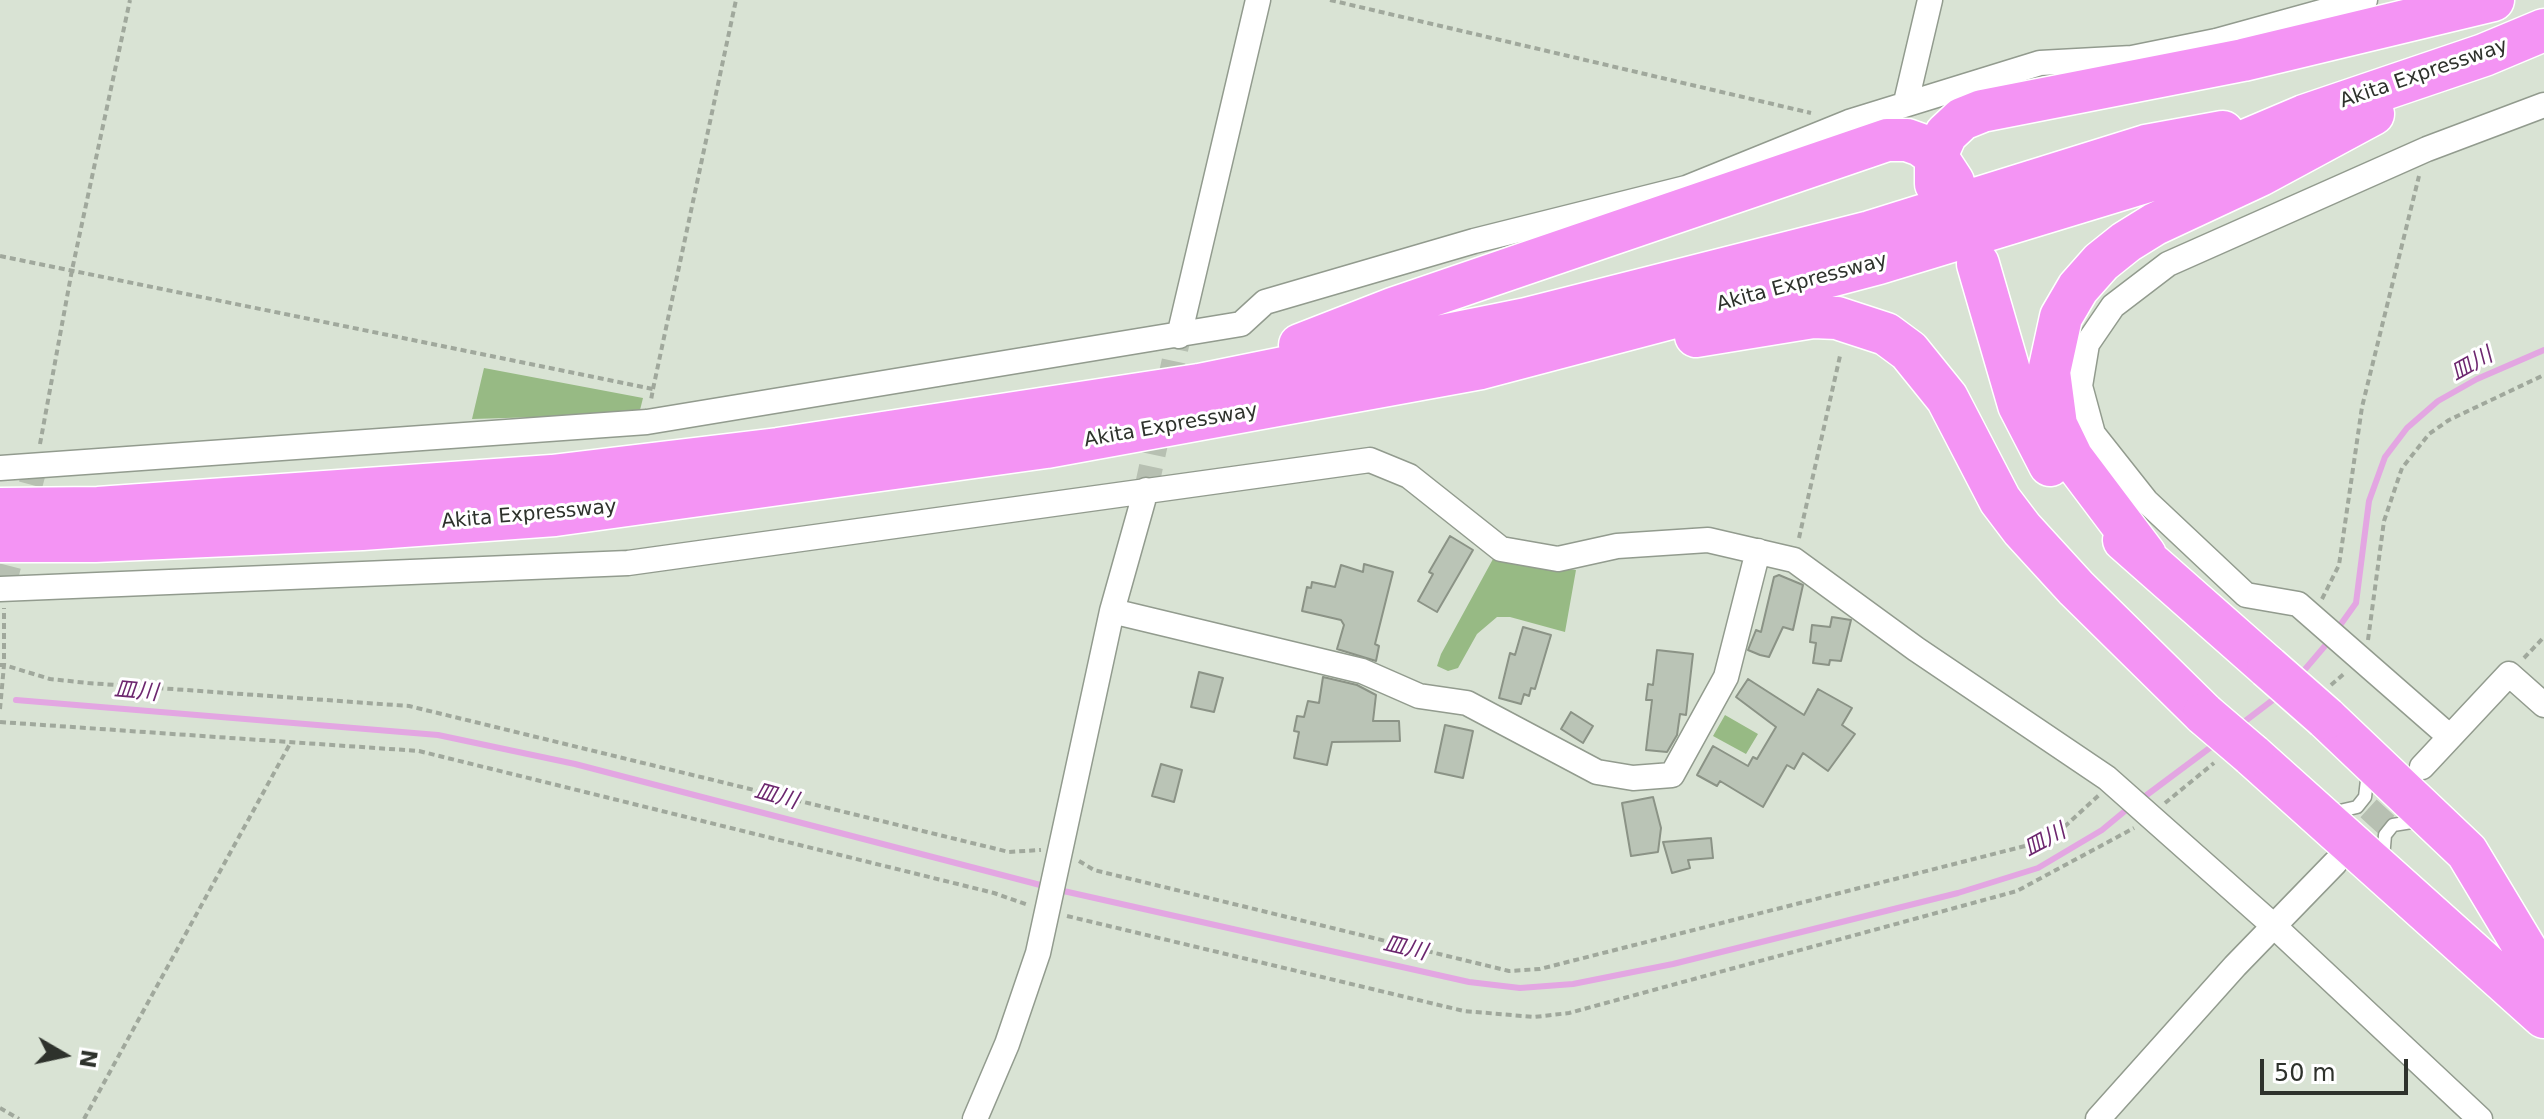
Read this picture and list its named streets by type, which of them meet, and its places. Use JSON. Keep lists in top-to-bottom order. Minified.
{"streets":{"highway":["Akita Expressway"]},"water":["皿川"],"scale_bar":"50 m","north":"right"}
